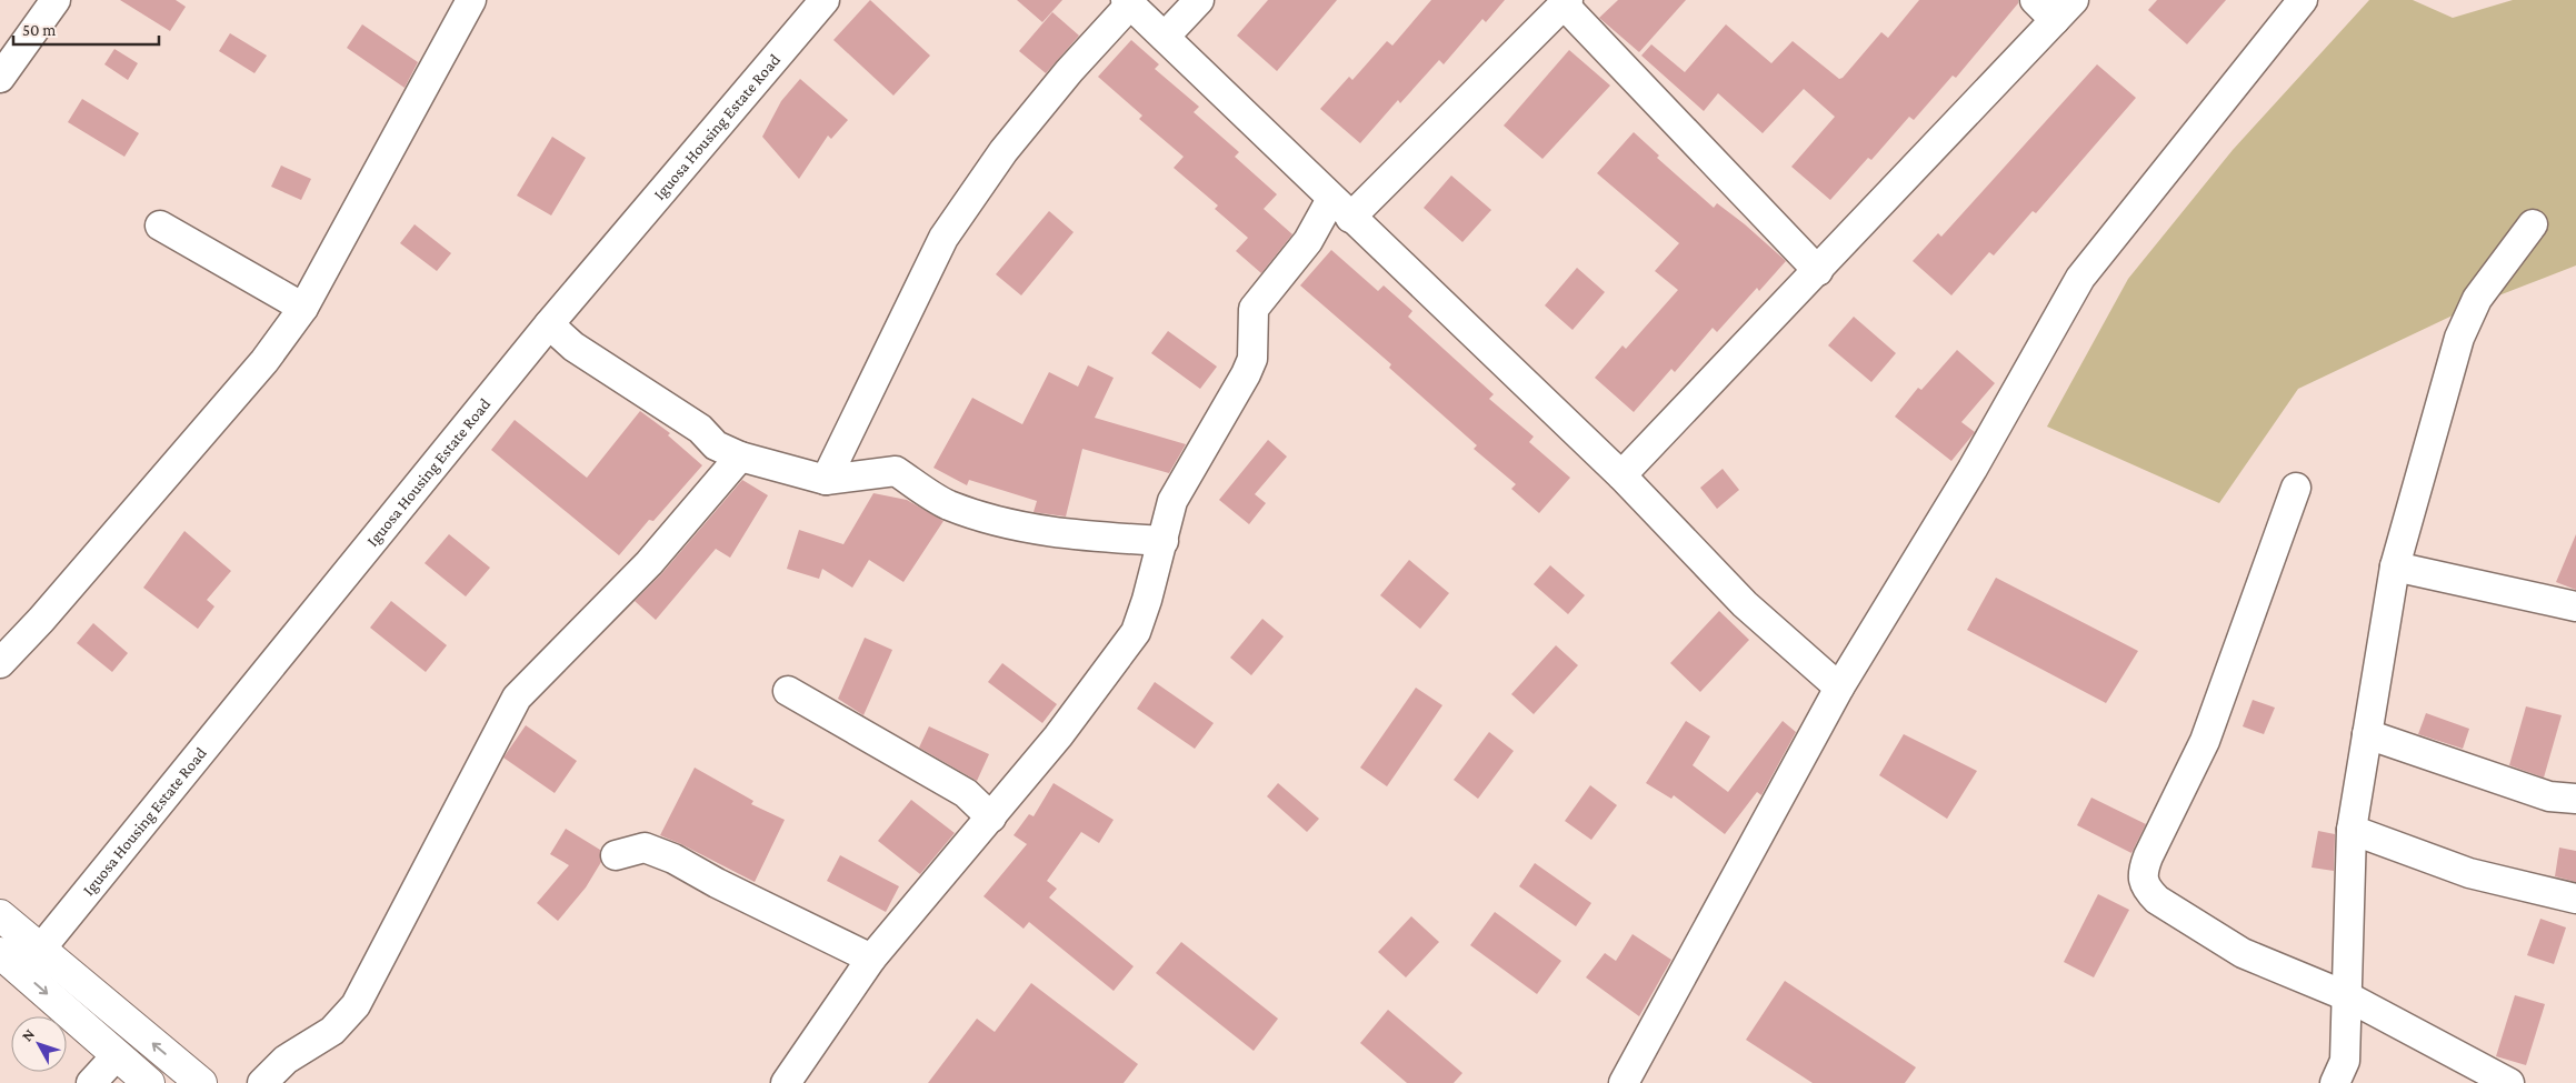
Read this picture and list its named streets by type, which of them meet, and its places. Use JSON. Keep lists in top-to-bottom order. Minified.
{"streets":{"street":["Iguosa Housing Estate Road"]},"scale_bar":"50 m","north":"top left"}
